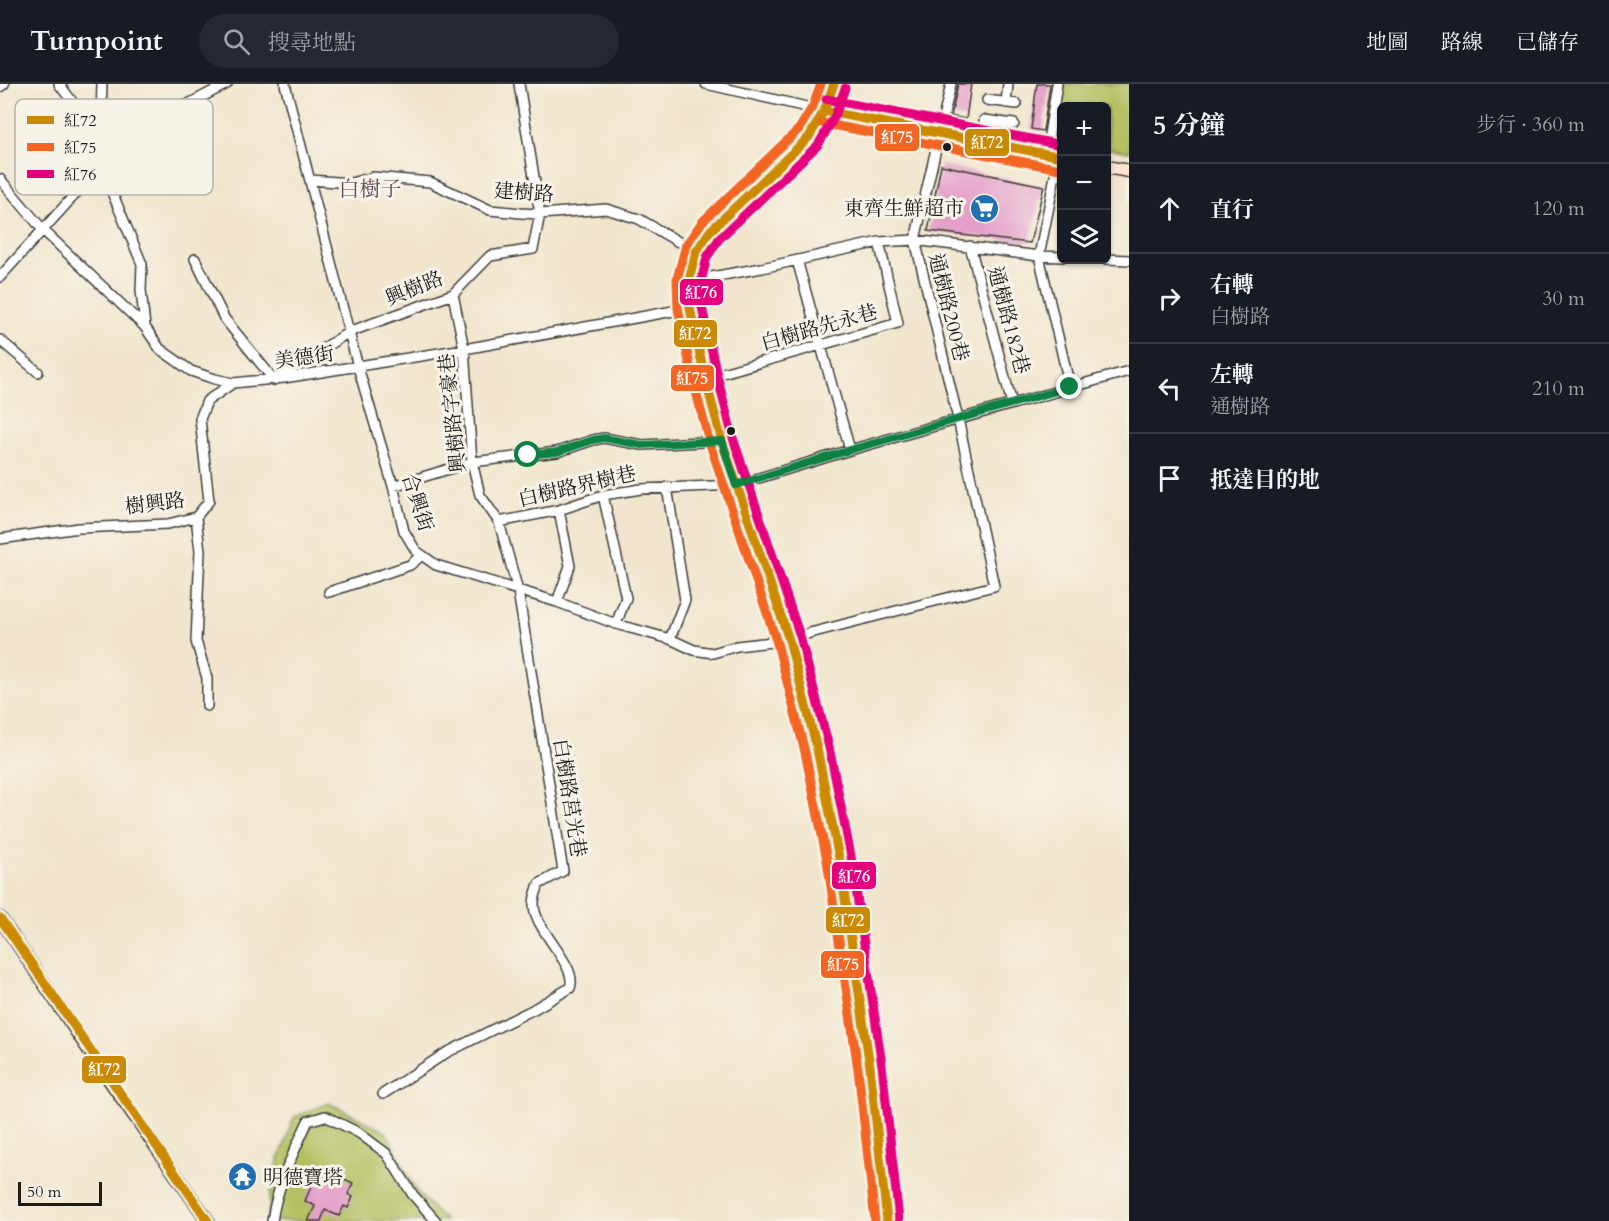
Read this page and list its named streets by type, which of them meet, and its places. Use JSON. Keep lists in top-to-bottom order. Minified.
{"streets":{"street":["建樹路","興樹路","通樹路200巷","通樹路182巷","白樹路先永巷","美德街","興樹路字豪巷","白樹路界樹巷","合興街","樹興路","白樹路莒光巷"]},"crossings":[["建樹路","興樹路"],["建樹路","合興街"],["興樹路","美德街"],["興樹路","興樹路字豪巷"],["興樹路","合興街"],["通樹路200巷","白樹路界樹巷"],["通樹路200巷","合興街"],["通樹路182巷","白樹路界樹巷"],["美德街","興樹路字豪巷"],["美德街","合興街"],["美德街","樹興路"],["興樹路字豪巷","白樹路界樹巷"],["興樹路字豪巷","合興街"],["興樹路字豪巷","白樹路莒光巷"],["合興街","白樹路莒光巷"]],"districts":["白樹子"],"places":{"supermarket":["東齊生鮮超市"],"temple":["明德寶塔"]},"lines":["transit line 紅72","transit line 紅75","transit line 紅76"],"legend":["紅72","紅75","紅76"],"scale_bar":"50 m","page":{"header":"Turnpoint","search":"搜尋地點","nav":["地圖","路線","已儲存"],"heading":["5 分鐘","步行 · 360 m"],"map_buttons":["+","−"],"list":[["直行","120 m"],["右轉","白樹路","30 m"],["左轉","通樹路","210 m"],"抵達目的地"],"scale":"50 m"}}
